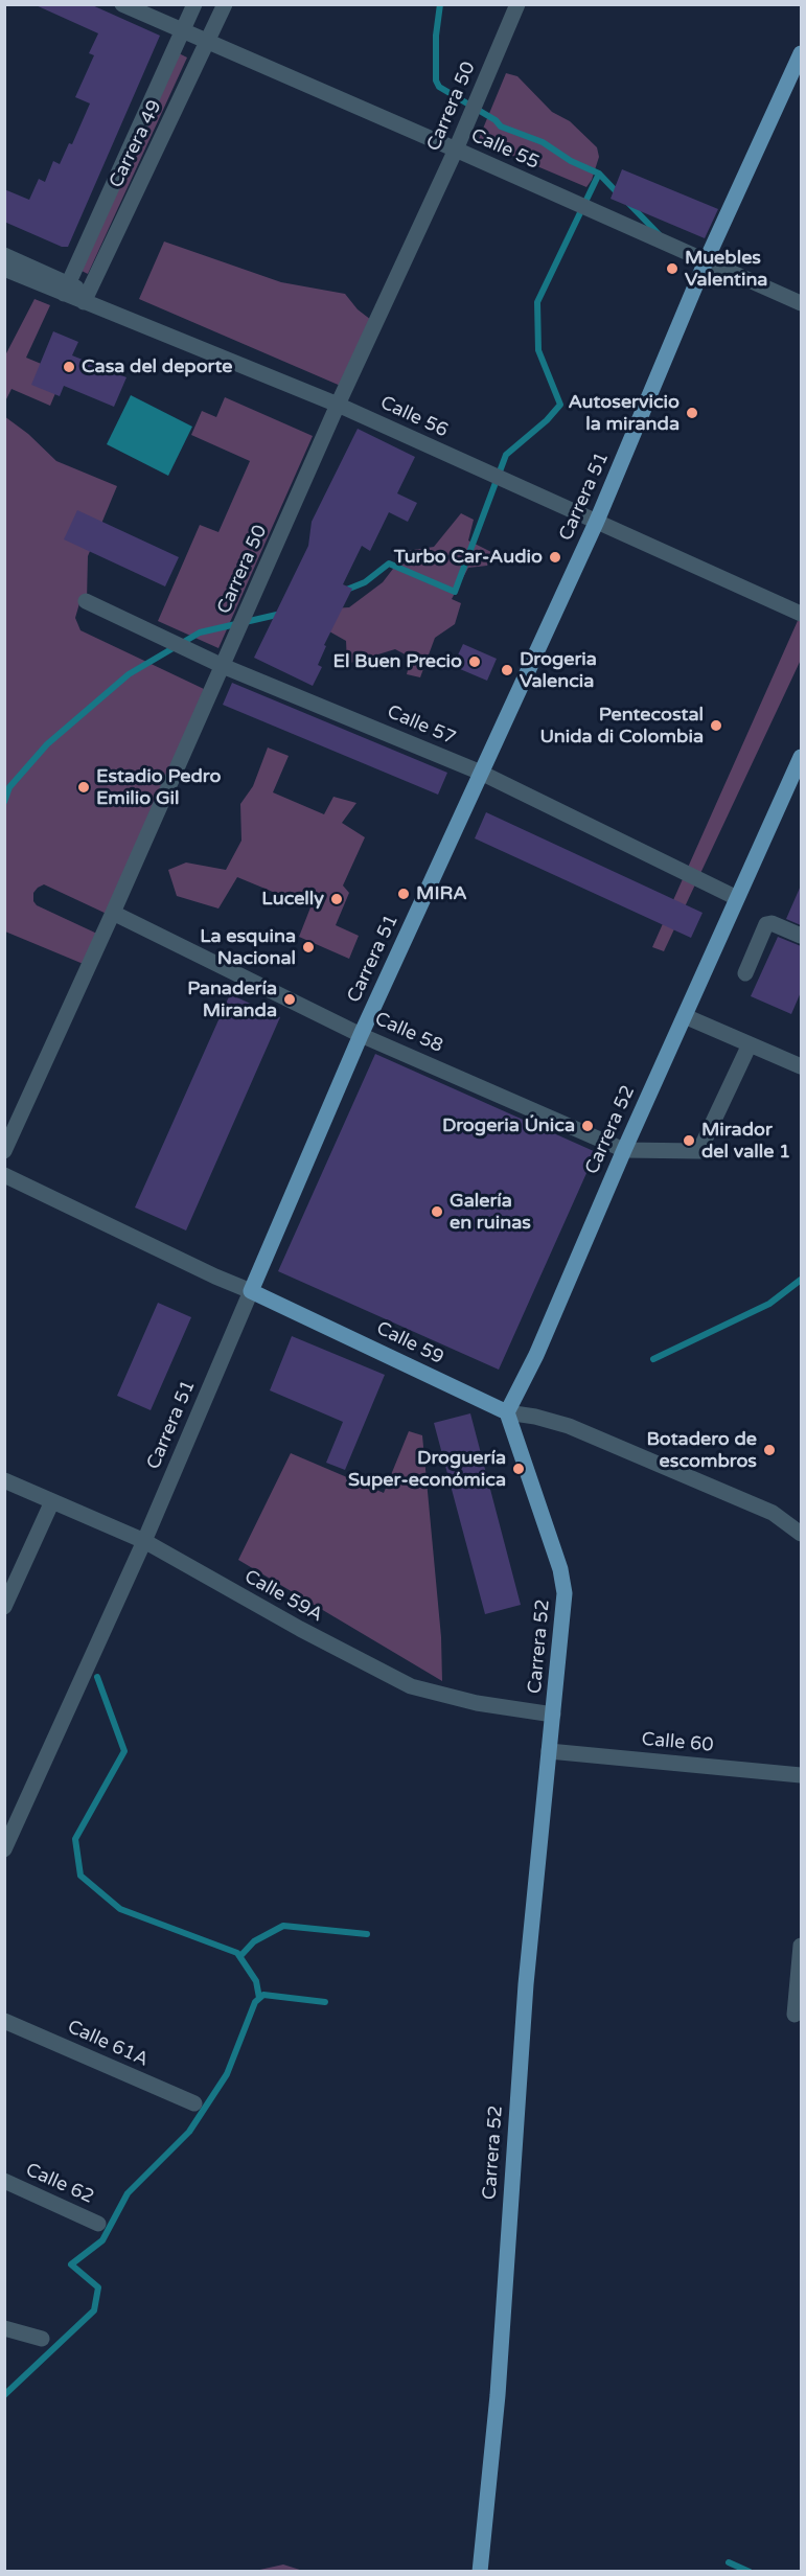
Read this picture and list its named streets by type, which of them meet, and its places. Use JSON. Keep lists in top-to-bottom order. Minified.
{"streets":{"main road":["Carrera 51","Carrera 52","Calle 59"],"street":["Carrera 50","Carrera 49","Calle 55","Calle 56","Calle 57","Calle 58","Calle 59A","Calle 60","Calle 61A","Calle 62"]},"crossings":[["Carrera 50","Calle 55"],["Carrera 50","Calle 56"],["Carrera 50","Calle 57"],["Carrera 50","Calle 58"],["Carrera 49","Calle 55"],["Carrera 49","Calle 56"],["Calle 55","Carrera 51"],["Calle 56","Carrera 51"],["Carrera 51","Calle 57"],["Carrera 51","Calle 58"],["Carrera 51","Calle 59"],["Carrera 51","Calle 59A"],["Calle 57","Carrera 52"],["Calle 58","Carrera 52"],["Carrera 52","Calle 59"],["Carrera 52","Calle 59A"],["Carrera 52","Calle 60"]],"places":["Muebles Valentina","Casa del deporte","Autoservicio la miranda","Turbo Car-Audio","El Buen Precio","Drogeria Valencia","Pentecostal Unida di Colombia","Estadio Pedro Emilio Gil","MIRA","Lucelly","La esquina Nacional","Panadería Miranda","Drogeria Única","Mirador del valle 1","Galería en ruinas","Botadero de escombros","Droguería Super-económica"]}
